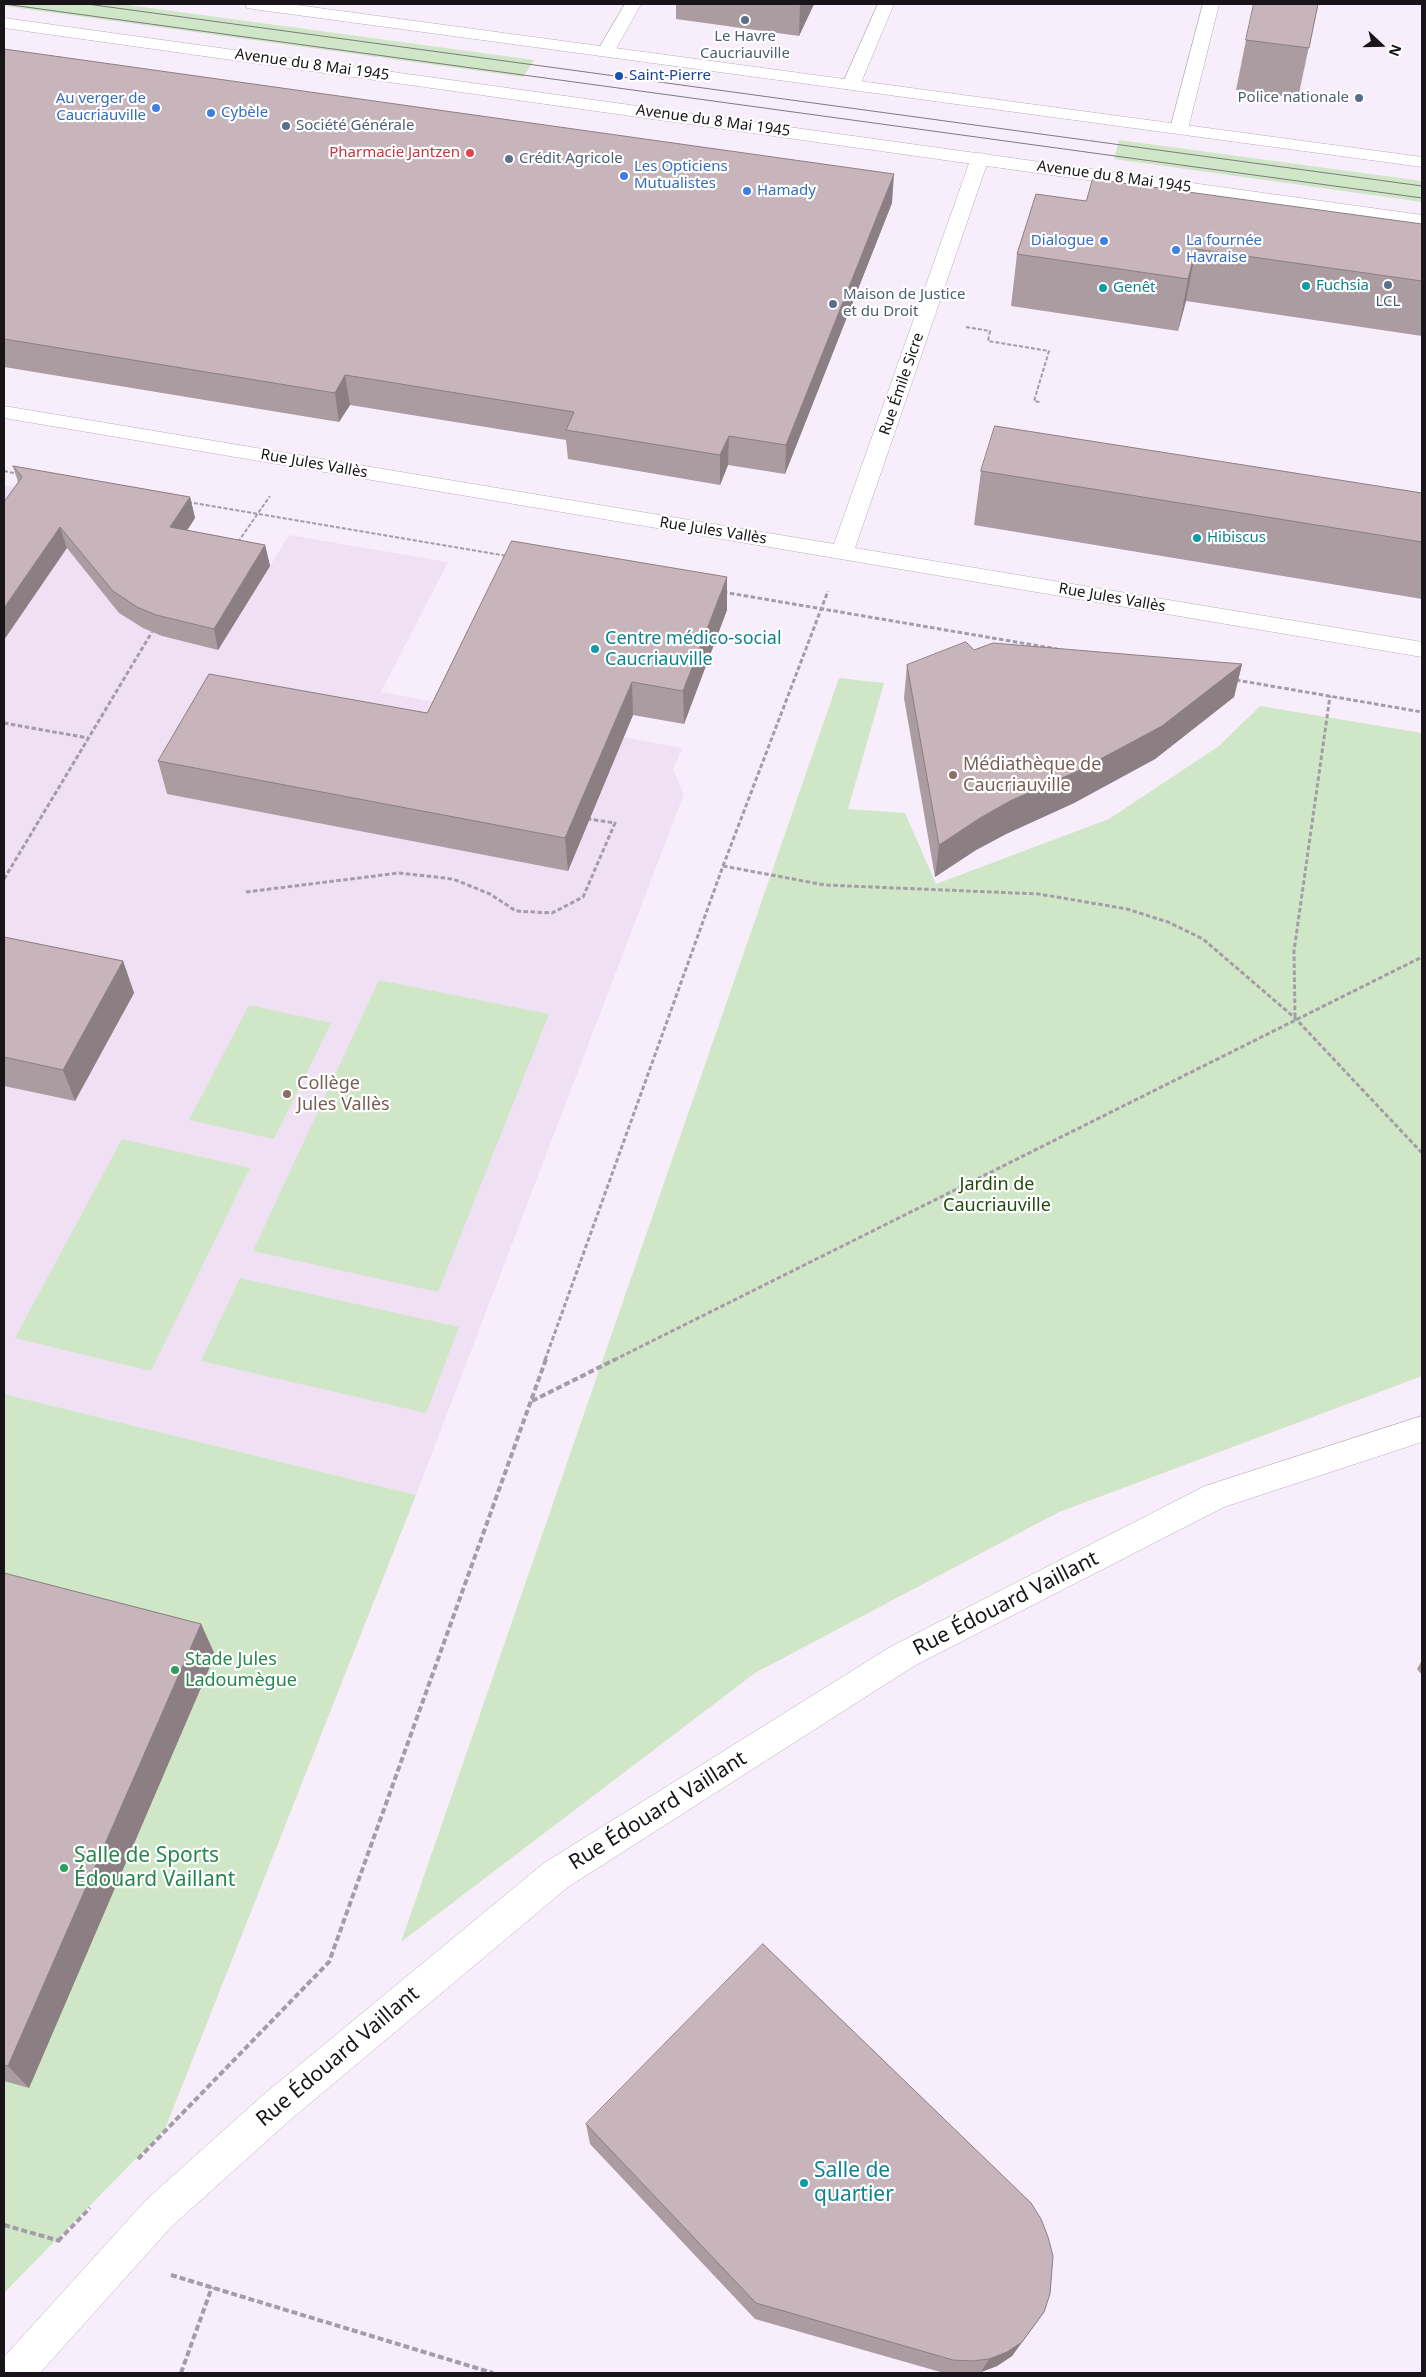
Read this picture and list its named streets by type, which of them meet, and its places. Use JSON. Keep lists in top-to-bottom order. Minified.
{"streets":{"street":["Avenue du 8 Mai 1945","Rue Émile Sicre","Rue Jules Vallès","Rue Édouard Vaillant"]},"crossings":[["Avenue du 8 Mai 1945","Rue Émile Sicre"],["Rue Émile Sicre","Rue Jules Vallès"]],"parks":["Jardin de Caucriauville"],"places":["Le Havre Caucriauville","Saint-Pierre","Police nationale","Au verger de Caucriauville","Cybèle","Société Générale","Pharmacie Jantzen","Crédit Agricole","Les Opticiens Mutualistes","Hamady","Dialogue","La fournée Havraise","LCL","Fuchsia","Genêt","Maison de Justice et du Droit","Hibiscus","Centre médico-social Caucriauville","Médiathèque de Caucriauville","Collège Jules Vallès","Stade Jules Ladoumègue","Salle de Sports Édouard Vaillant","Salle de quartier"],"north":"right"}
